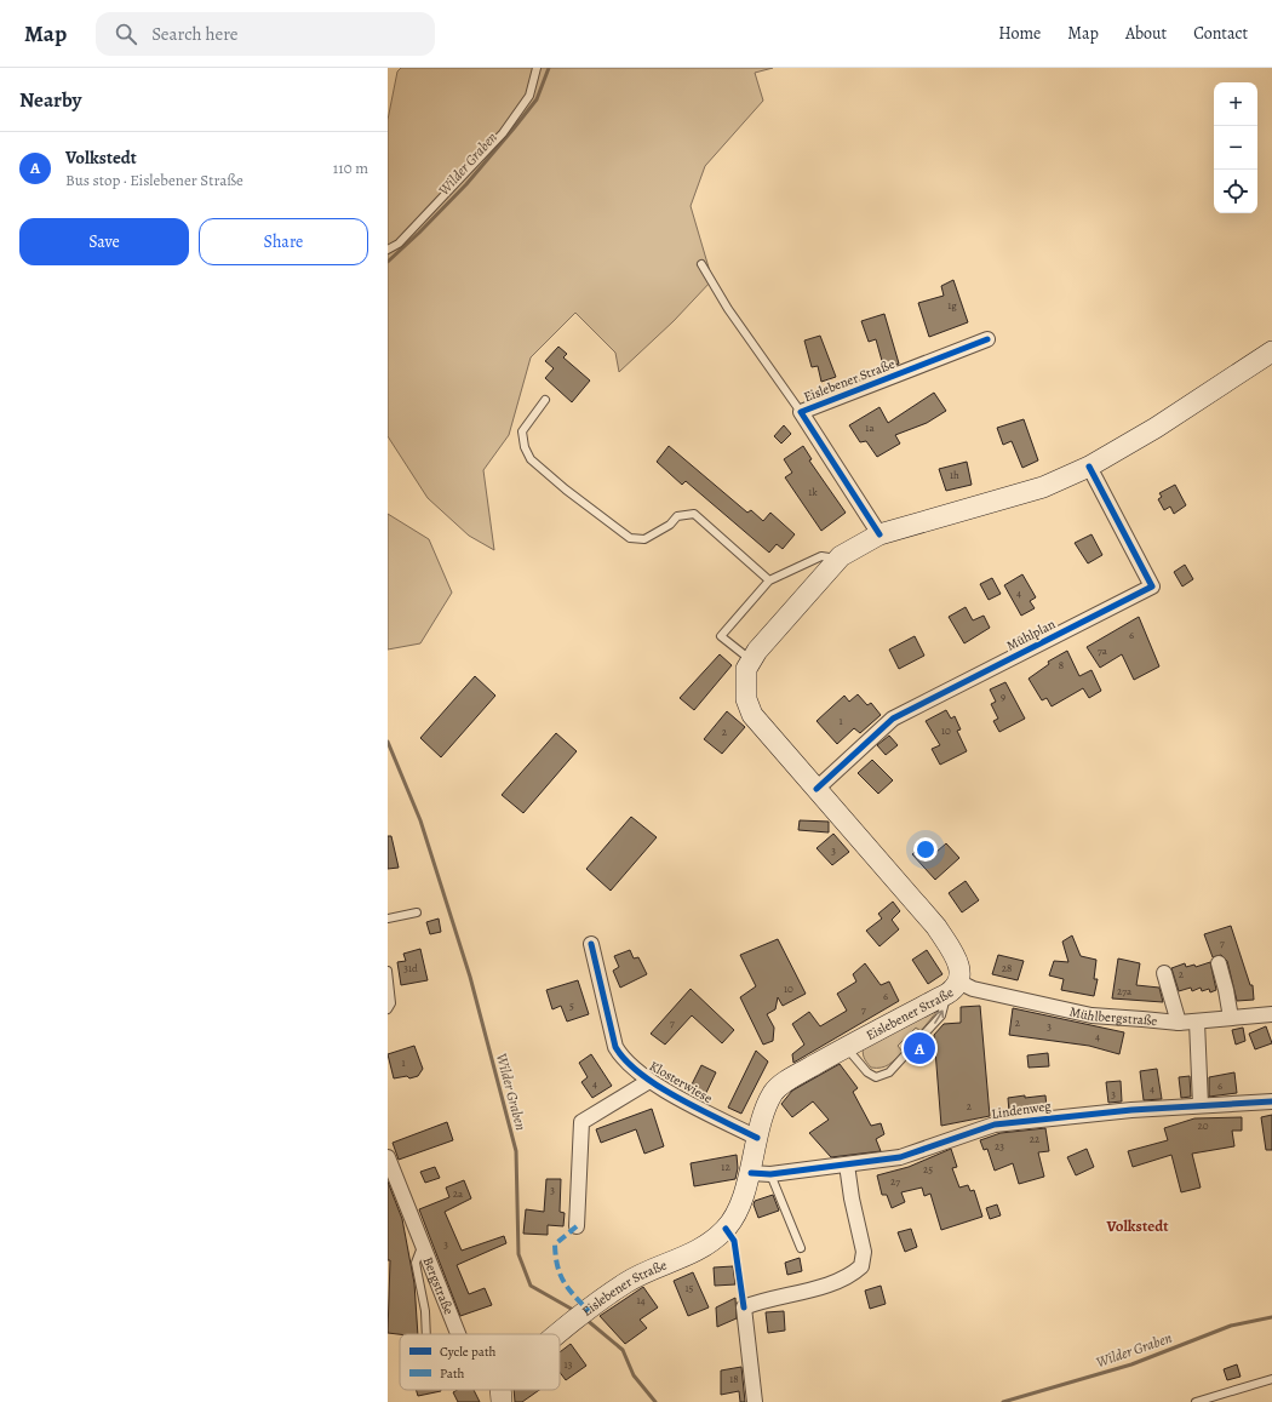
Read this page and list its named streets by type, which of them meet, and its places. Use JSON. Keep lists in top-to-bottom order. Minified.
{"streets":{"main road":["Eislebener Straße"],"street":["Mühlplan","Mühlbergstraße","Klosterwiese","Lindenweg","Bergstraße"]},"crossings":[["Eislebener Straße","Mühlplan"],["Eislebener Straße","Mühlbergstraße"],["Eislebener Straße","Klosterwiese"],["Eislebener Straße","Lindenweg"]],"districts":["Volkstedt"],"water":["Wilder Graben"],"house_numbers":["1g","1a","1h","1k","4","6","7a","8","9","1","10","2","3","7","31d","28","2","10","27a","6","5","7","7","2","3","4","1","4","6","4","3","2","20","22","23","12","25","27","3","2a","3","15","14","13","18"],"legend":["Cycle path","Path"],"page":{"header":"Map","search":"Search here","nav":["Home","Map","About","Contact"],"heading":"Nearby","map_buttons":["+","−"],"list":[{"mark":"A","name":"Volkstedt","note":"Bus stop · Eislebener Straße","value":"110 m"}],"buttons":["Save","Share"],"pins":"A"}}
